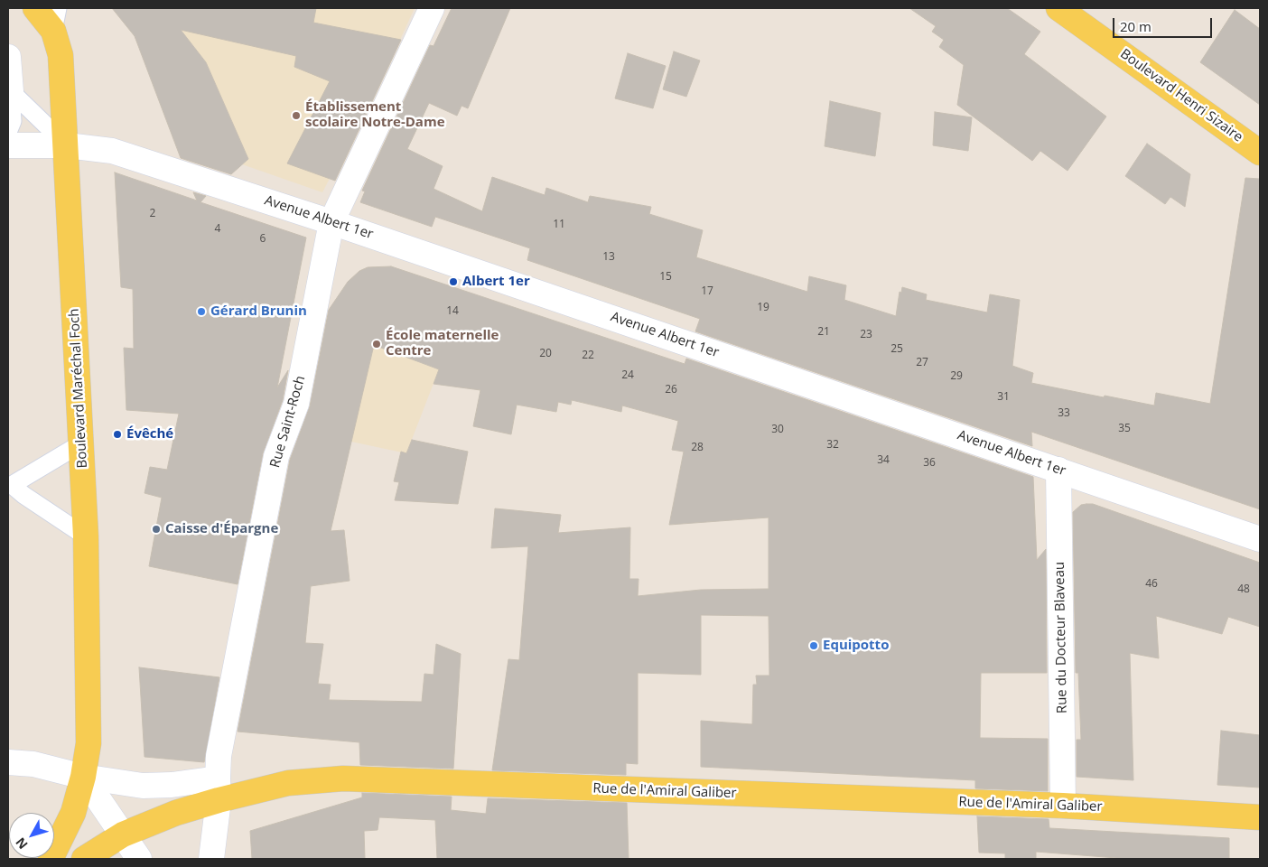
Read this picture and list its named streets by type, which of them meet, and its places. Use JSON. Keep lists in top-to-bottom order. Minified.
{"streets":{"main road":["Boulevard Henri Sizaire","Boulevard Maréchal Foch","Rue de l'Amiral Galiber"],"street":["Avenue Albert 1er","Rue Saint-Roch","Rue du Docteur Blaveau"]},"crossings":[["Avenue Albert 1er","Boulevard Maréchal Foch"],["Avenue Albert 1er","Rue Saint-Roch"],["Avenue Albert 1er","Rue du Docteur Blaveau"],["Boulevard Maréchal Foch","Rue de l'Amiral Galiber"],["Rue Saint-Roch","Rue de l'Amiral Galiber"],["Rue du Docteur Blaveau","Rue de l'Amiral Galiber"]],"places":["Établissement scolaire Notre-Dame","Albert 1er","Gérard Brunin","École maternelle Centre","Évêché","Caisse d'Épargne","Equipotto"],"house_numbers":["2","11","4","6","13","15","17","19","14","21","23","25","20","22","27","24","29","26","31","33","35","30","32","28","34","36","46","48"],"scale_bar":"20 m","north":"bottom left"}
